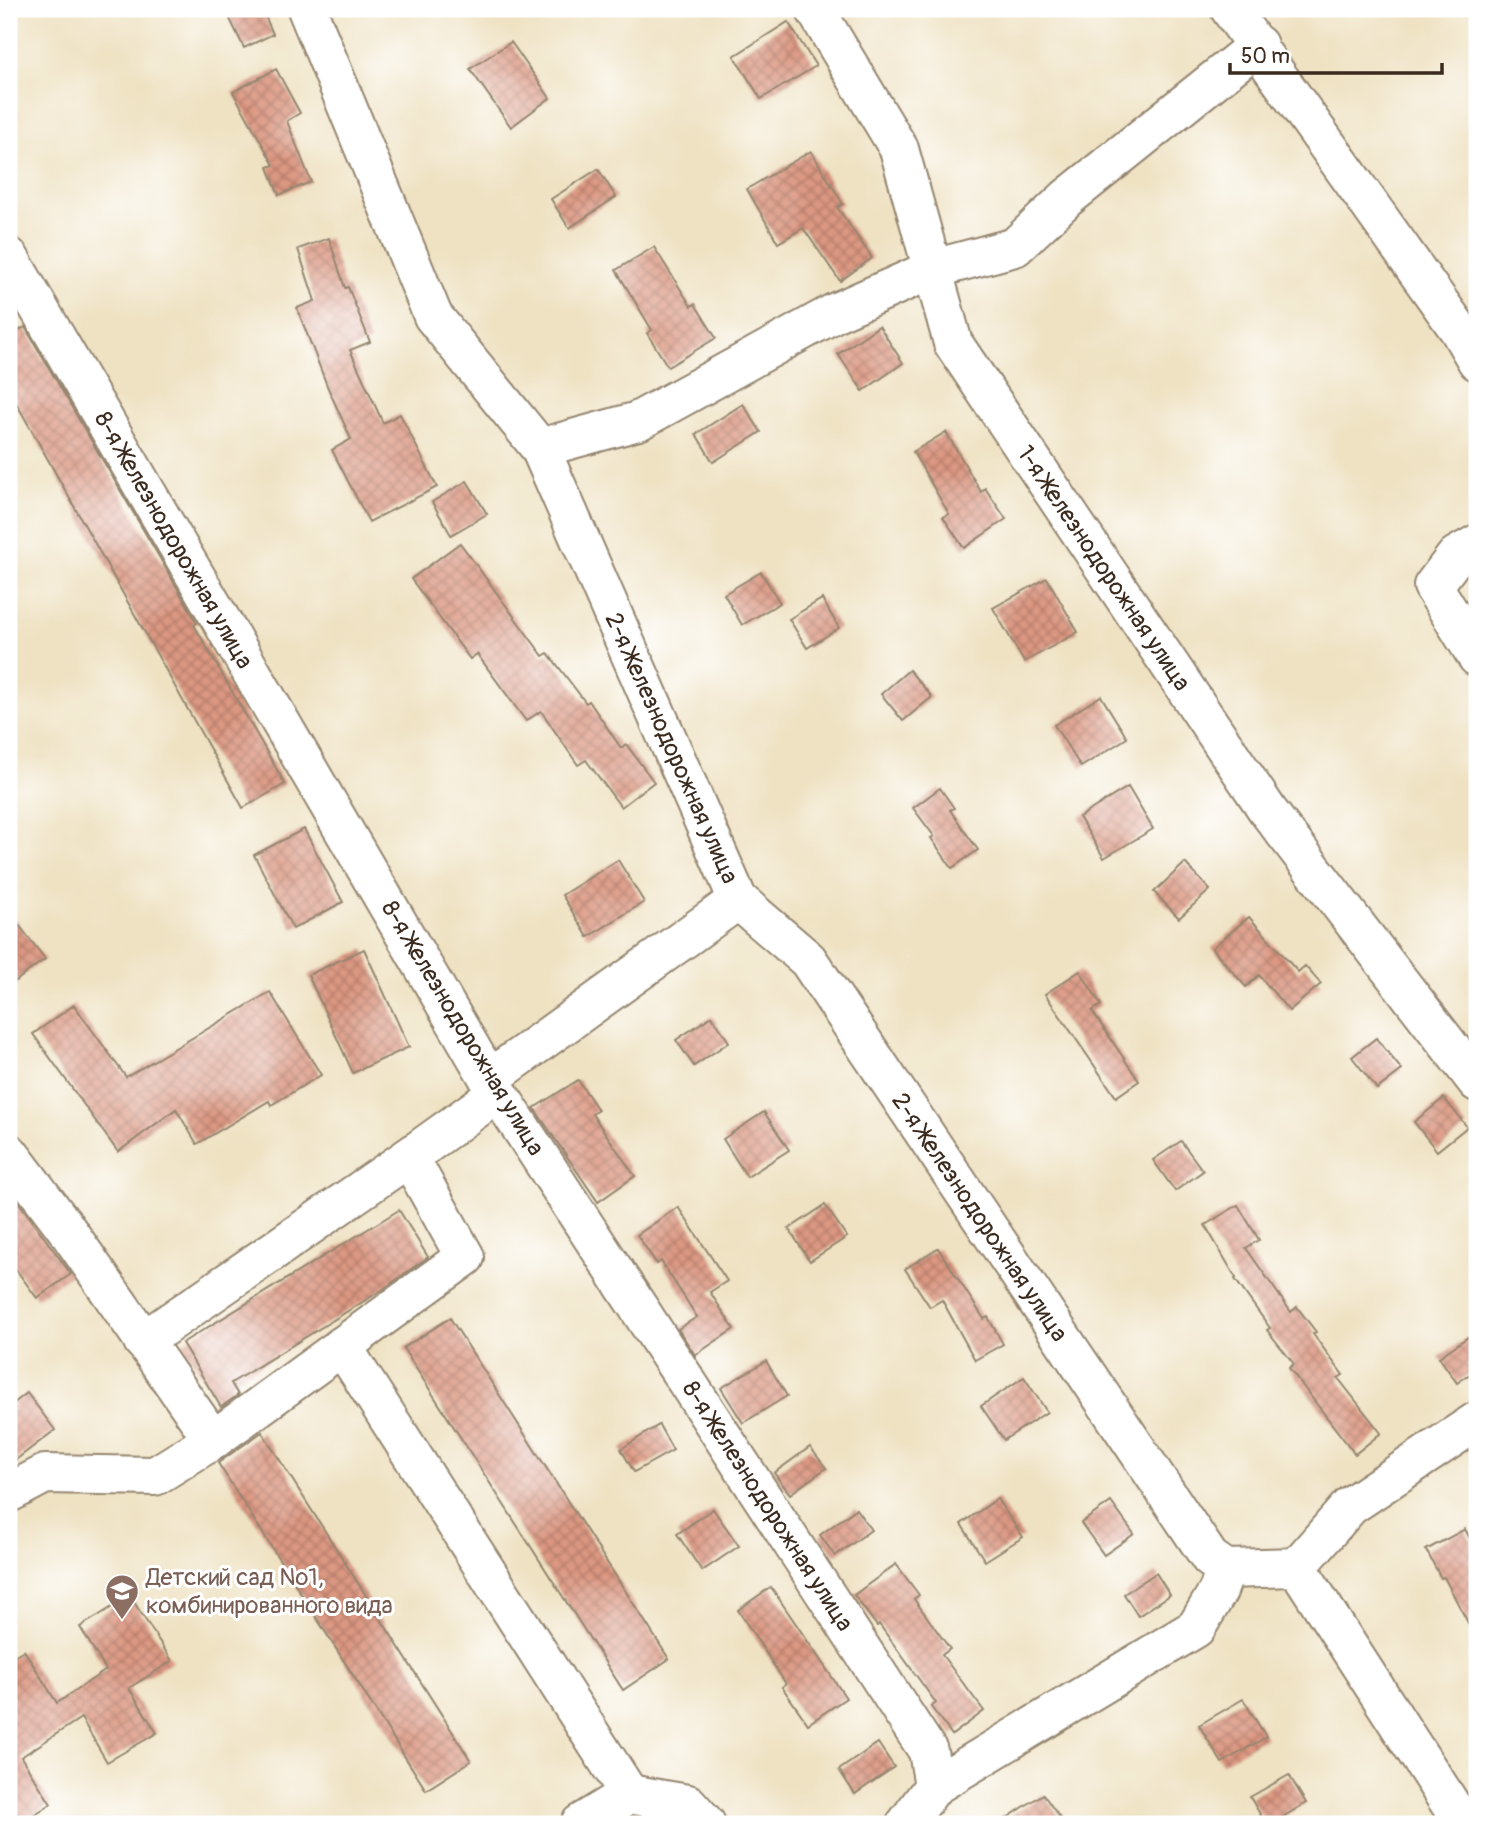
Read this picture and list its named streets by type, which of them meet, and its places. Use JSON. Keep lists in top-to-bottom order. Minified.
{"streets":{"street":["8-я Железнодорожная улица","1-я Железнодорожная улица","2-я Железнодорожная улица"]},"places":{"school or university":["Детский сад №1, комбинированного вида"]},"scale_bar":"50 m"}
